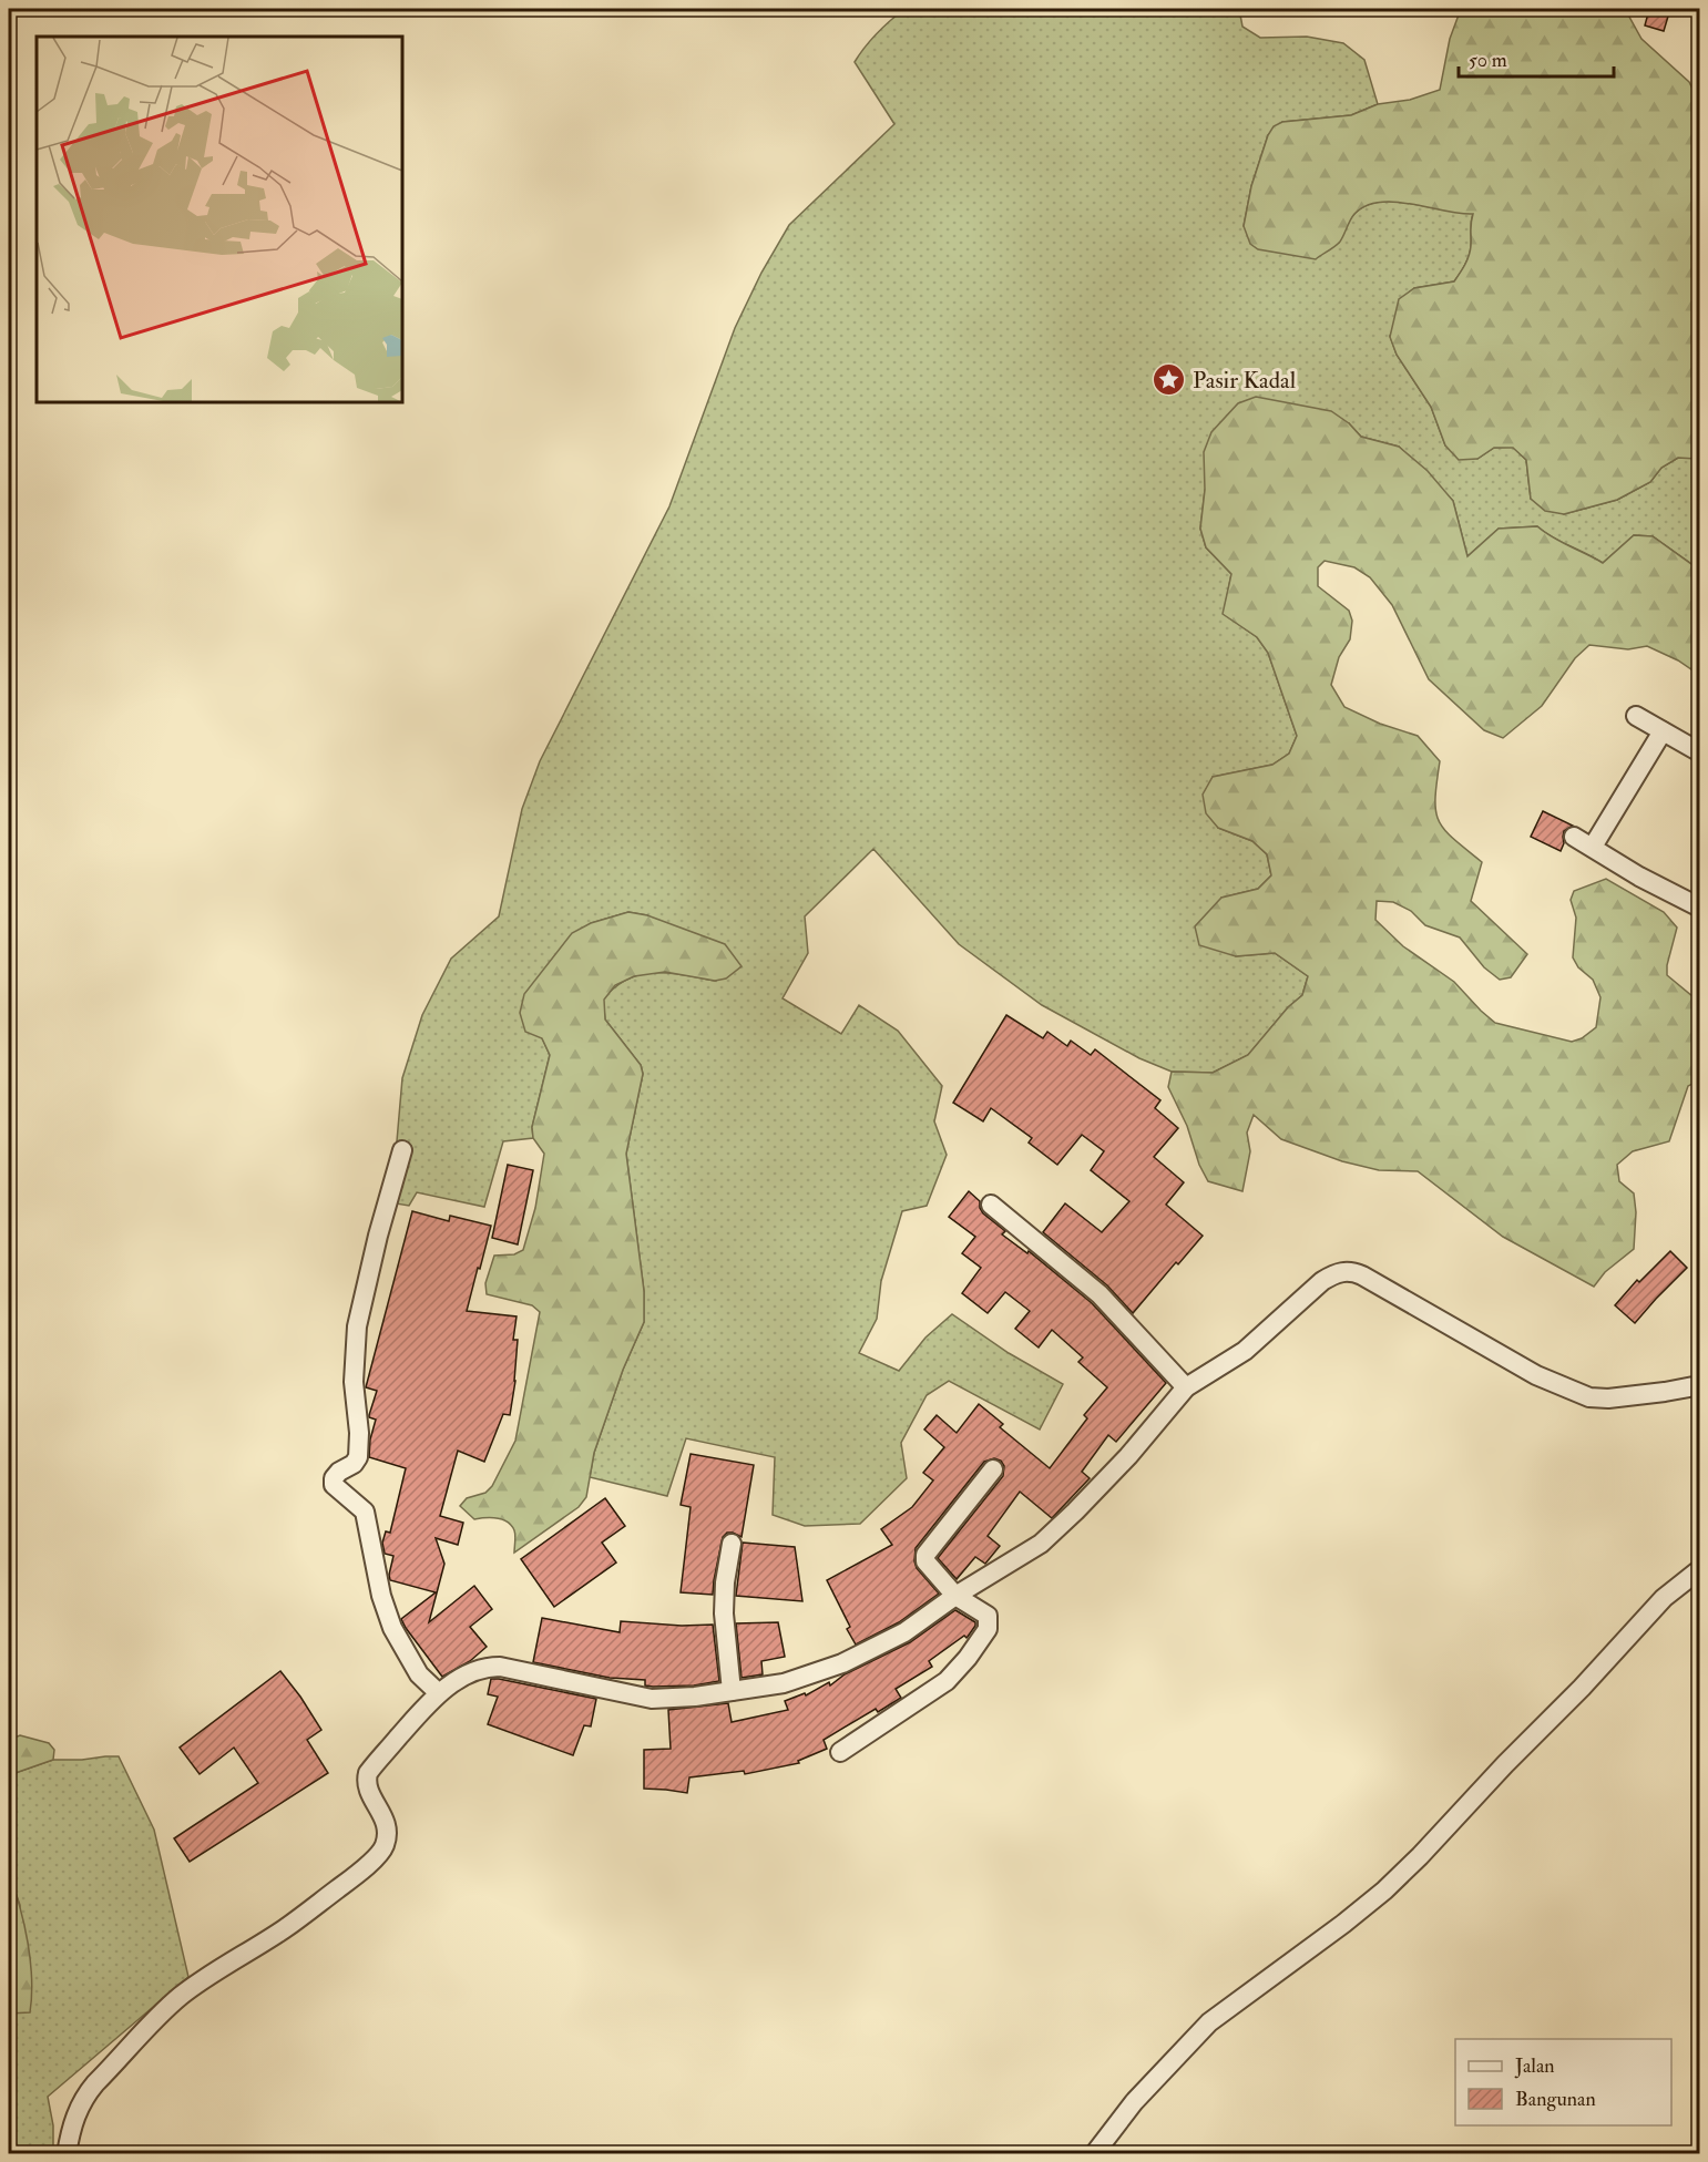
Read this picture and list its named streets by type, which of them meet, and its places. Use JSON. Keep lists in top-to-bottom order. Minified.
{"places":{"place":["Pasir Kadal"]},"legend":["Jalan","Bangunan"],"scale_bar":"50 m"}
